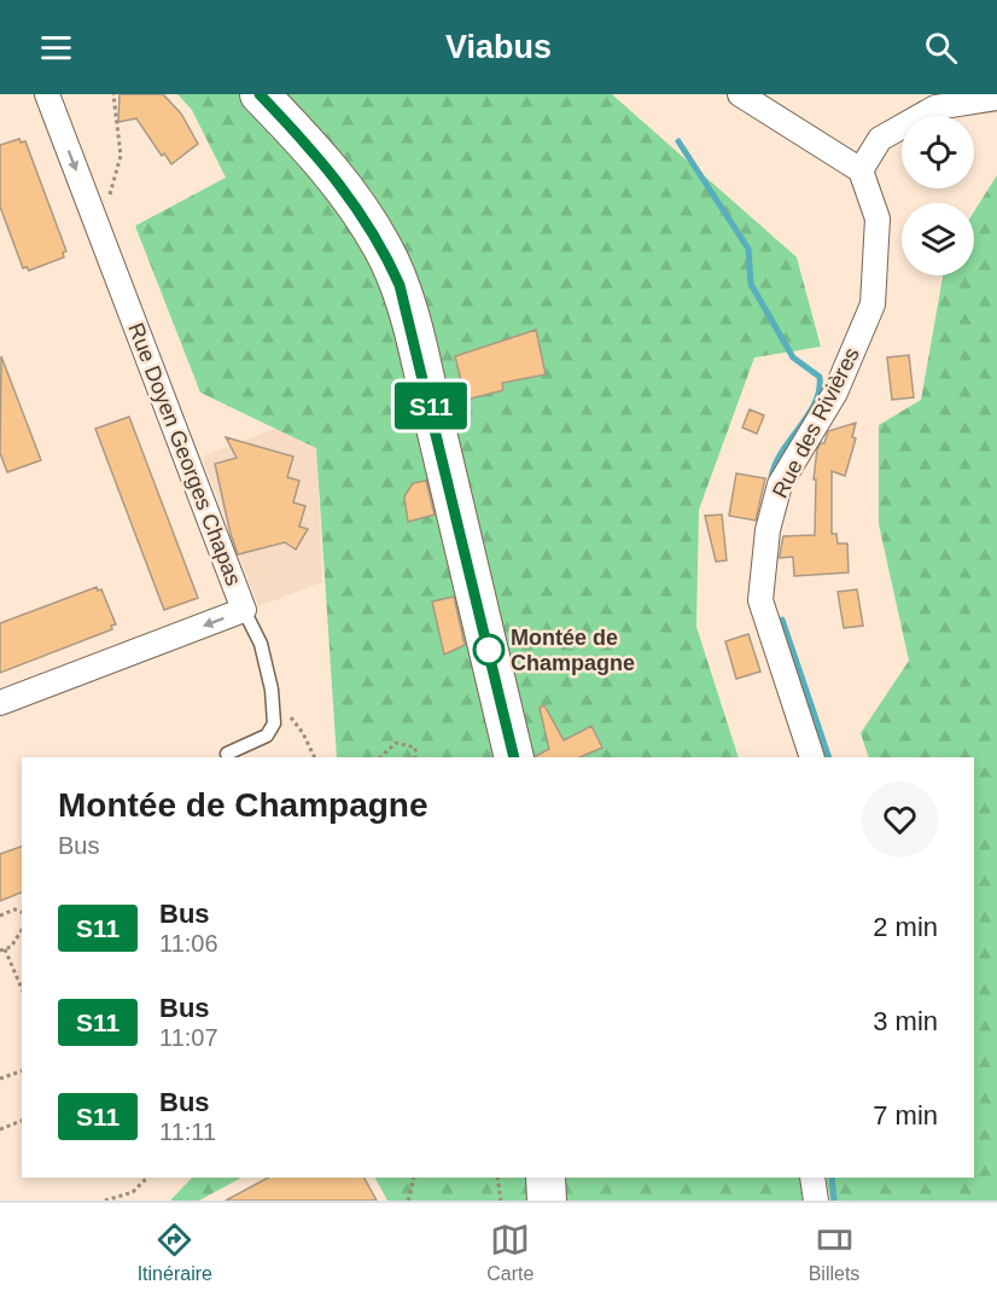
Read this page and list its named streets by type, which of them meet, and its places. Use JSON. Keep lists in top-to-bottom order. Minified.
{"streets":{"street":["Rue des Rivières","Rue Doyen Georges Chapas"]},"places":["Montée de Champagne"],"lines":["bus line S11"],"page":{"header":"Viabus","on_map":"S11","heading":["Montée de Champagne","Bus"],"list":[{"mark":"S11","name":"Bus","note":"11:06","value":"2 min"},{"mark":"S11","name":"Bus","note":"11:07","value":"3 min"},{"mark":"S11","name":"Bus","note":"11:11","value":"7 min"}],"tabs":["Itinéraire","Carte","Billets"]}}
